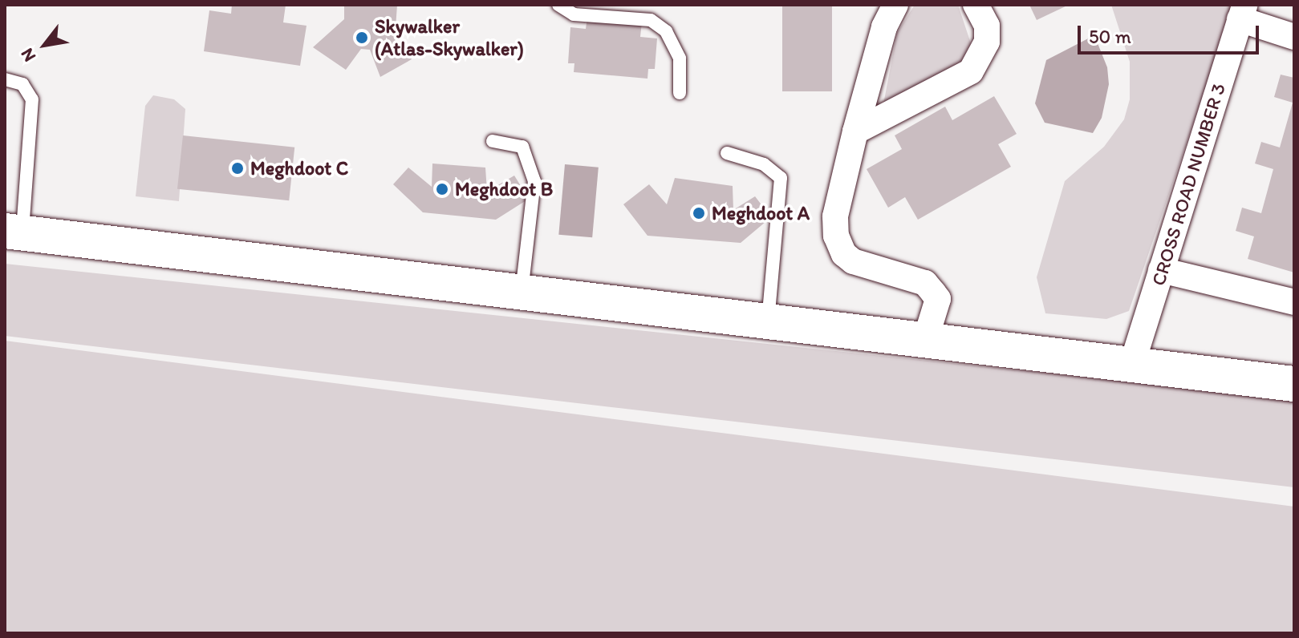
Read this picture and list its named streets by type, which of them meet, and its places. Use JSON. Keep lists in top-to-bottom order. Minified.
{"streets":{"street":["CROSS ROAD NUMBER 3"]},"places":["Skywalker (Atlas-Skywalker)","Meghdoot C","Meghdoot B","Meghdoot A"],"scale_bar":"50 m","north":"bottom left"}
